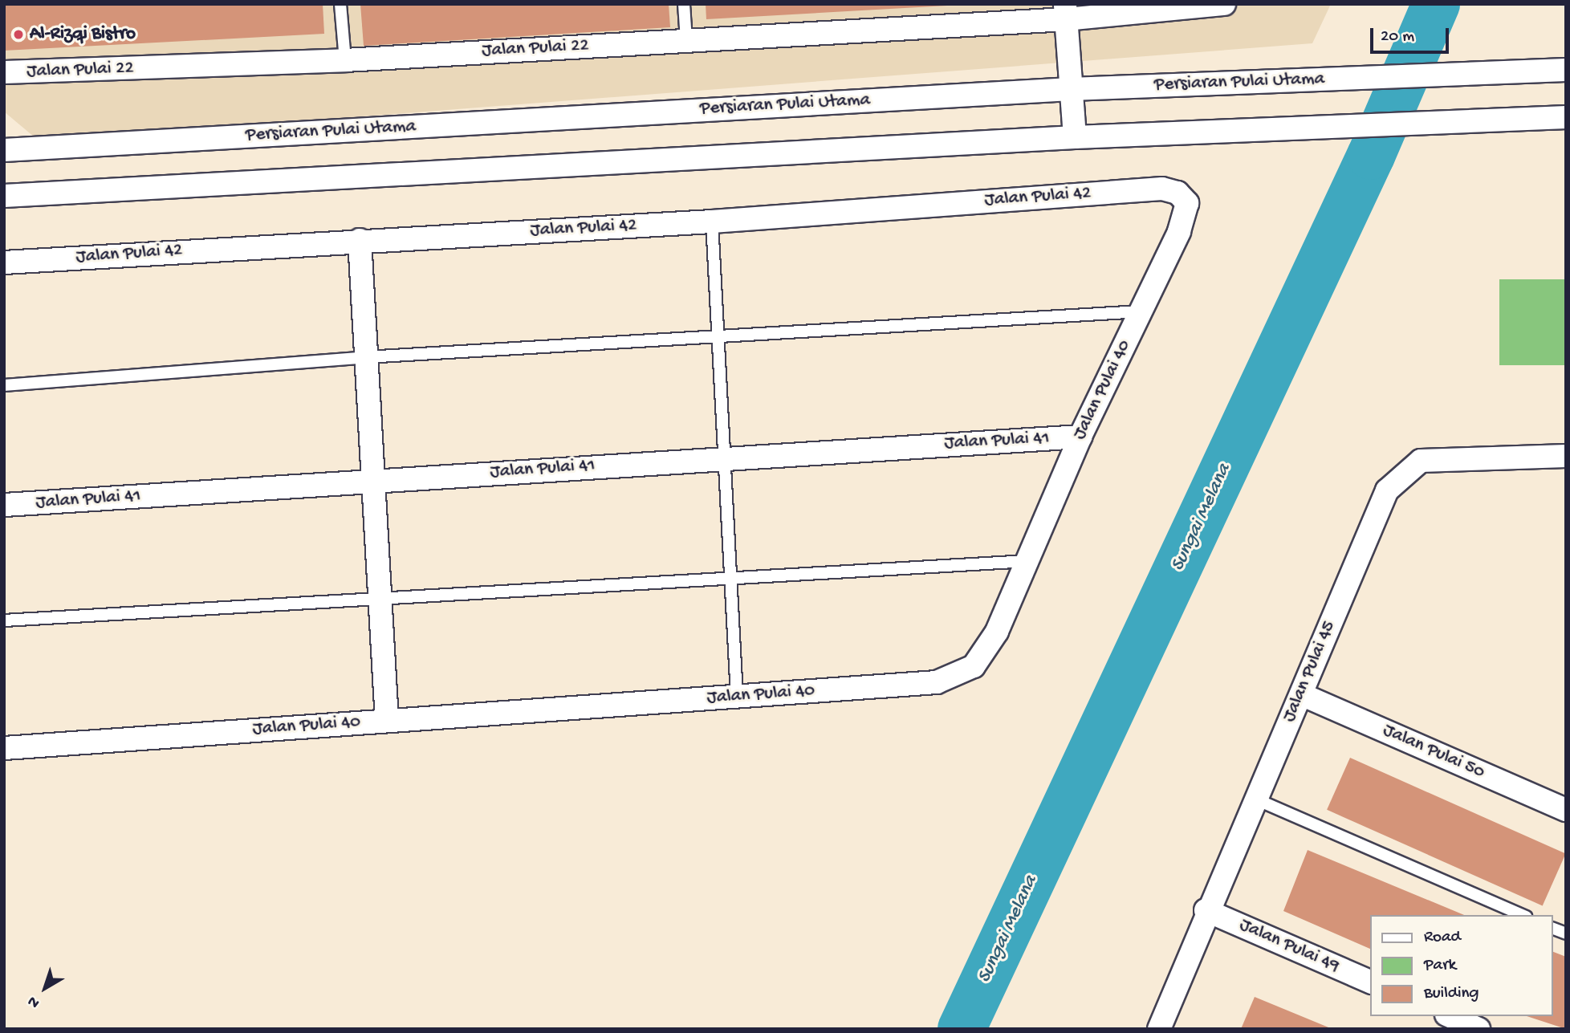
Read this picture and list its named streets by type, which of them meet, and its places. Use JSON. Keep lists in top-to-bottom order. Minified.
{"streets":{"street":["Jalan Pulai 22","Persiaran Pulai Utama","Jalan Pulai 42","Jalan Pulai 40","Jalan Pulai 41","Jalan Pulai 45","Jalan Pulai 50","Jalan Pulai 49"]},"crossings":[["Jalan Pulai 42","Jalan Pulai 40"],["Jalan Pulai 40","Jalan Pulai 41"],["Jalan Pulai 45","Jalan Pulai 50"],["Jalan Pulai 45","Jalan Pulai 49"]],"water":["Sungai Melana"],"places":["Al-Rizqi Bistro"],"legend":["Road","Park","Building"],"scale_bar":"20 m","north":"bottom left"}
